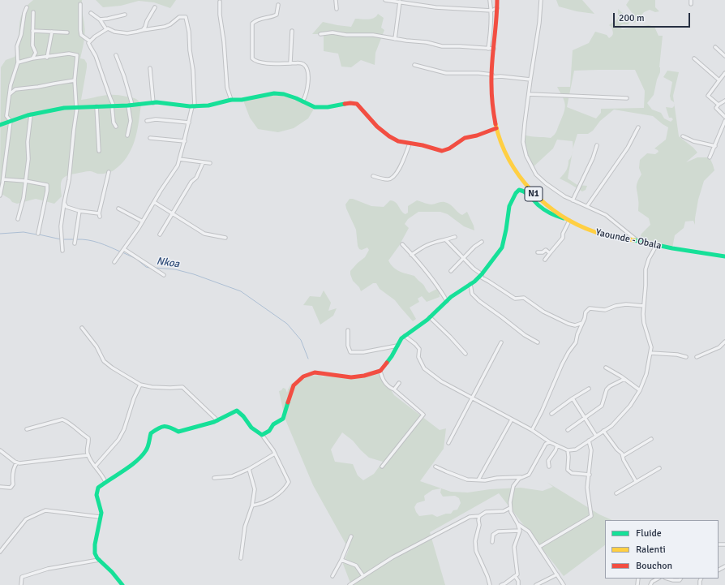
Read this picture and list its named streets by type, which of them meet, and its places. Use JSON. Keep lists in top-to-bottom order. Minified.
{"streets":{"main road":["N1","Yaounde - Obala"]},"water":["Nkoa"],"legend":["Fluide","Ralenti","Bouchon"],"scale_bar":"200 m"}
